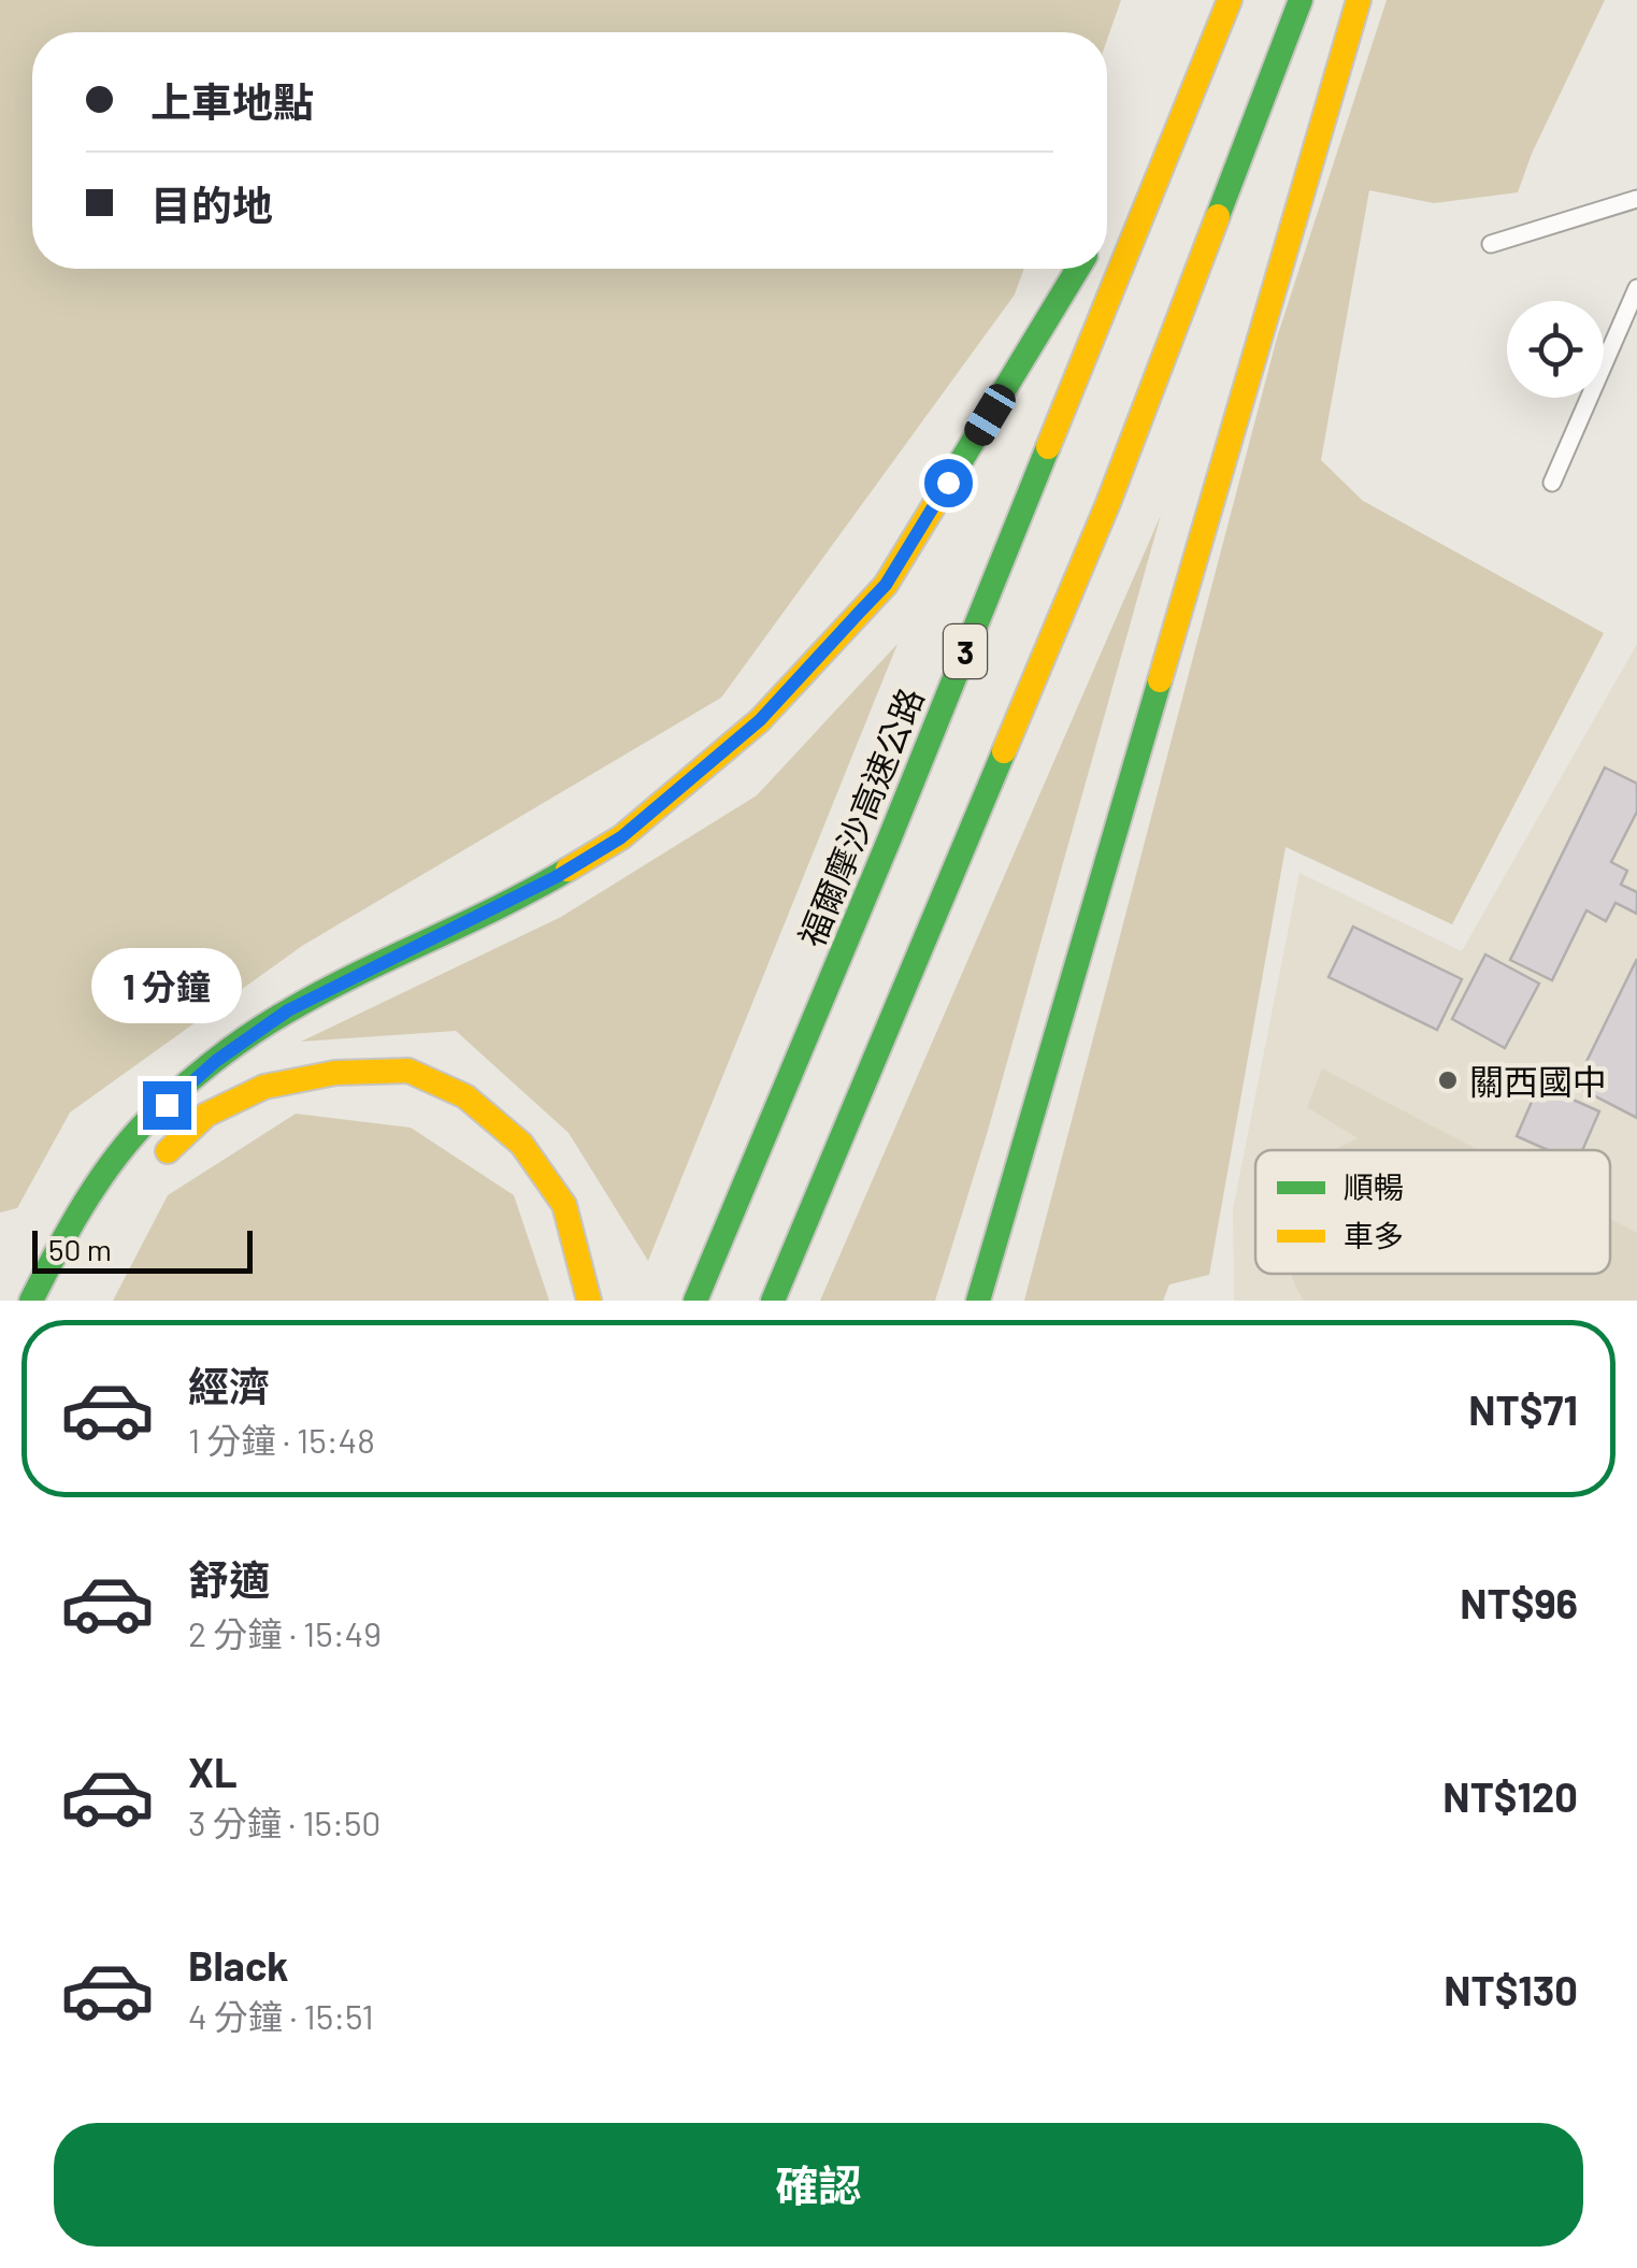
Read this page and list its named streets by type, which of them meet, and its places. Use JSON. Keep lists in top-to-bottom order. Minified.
{"streets":{"highway":["3","福爾摩沙高速公路"]},"places":["關西國中"],"legend":["順暢","車多"],"scale_bar":"50 m","page":{"banner":["上車地點","目的地"],"bubble":"1 分鐘","scale":"50 m","list":[{"name":"經濟","note":"1 分鐘 · 15:48","value":"NT$71"},{"name":"舒適","note":"2 分鐘 · 15:49","value":"NT$96"},{"name":"XL","note":"3 分鐘 · 15:50","value":"NT$120"},{"name":"Black","note":"4 分鐘 · 15:51","value":"NT$130"}],"buttons":"確認"}}
